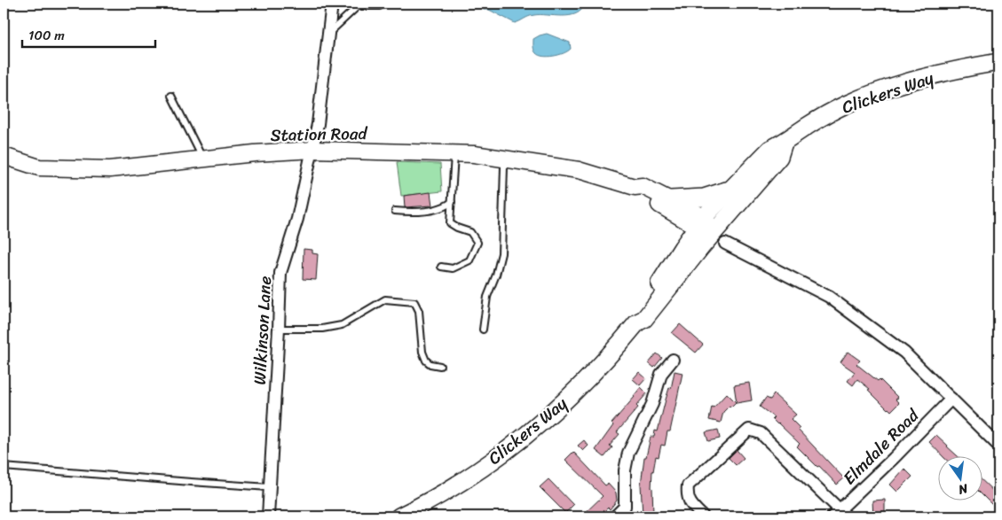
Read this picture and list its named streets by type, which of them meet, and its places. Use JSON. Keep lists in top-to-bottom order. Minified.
{"streets":{"main road":["Clickers Way","Station Road"],"street":["Wilkinson Lane","Elmdale Road"]},"crossings":[["Clickers Way","Station Road"],["Station Road","Wilkinson Lane"]],"scale_bar":"100 m","north":"bottom"}
